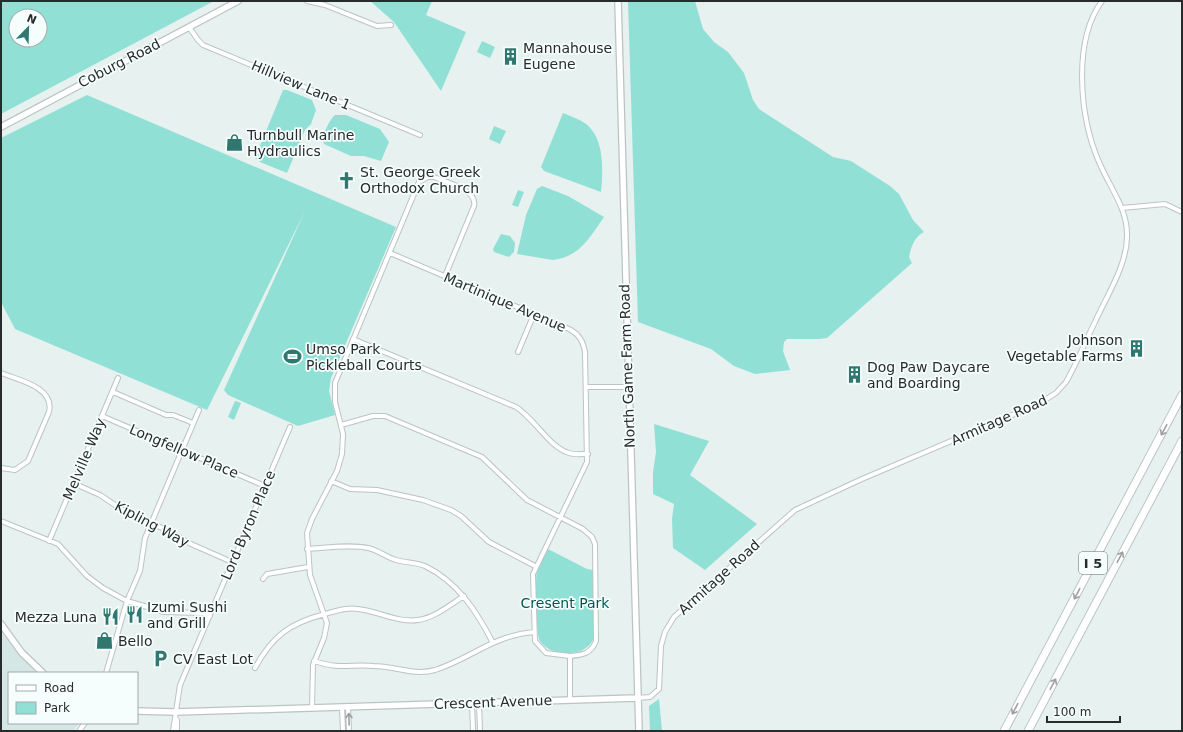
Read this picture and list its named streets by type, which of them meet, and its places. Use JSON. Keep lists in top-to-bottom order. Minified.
{"streets":{"highway":["I 5"],"main road":["Coburg Road","North Game Farm Road","Crescent Avenue"],"street":["Hillview Lane 1","Martinique Avenue","Armitage Road","Longfellow Place","Melville Way","Kipling Way","Lord Byron Place"]},"crossings":[["Coburg Road","Hillview Lane 1"],["North Game Farm Road","Armitage Road"],["North Game Farm Road","Crescent Avenue"],["Armitage Road","Crescent Avenue"],["Longfellow Place","Melville Way"],["Longfellow Place","Lord Byron Place"],["Melville Way","Kipling Way"],["Kipling Way","Lord Byron Place"],["Lord Byron Place","Crescent Avenue"]],"parks":["Cresent Park"],"places":{"building":["Mannahouse Eugene","Johnson Vegetable Farms","Dog Paw Daycare and Boarding"],"shop":["Turnbull Marine Hydraulics","Bello"],"church":["St. George Greek Orthodox Church"],"sports":["Umso Park Pickleball Courts"],"restaurant":["Izumi Sushi and Grill","Mezza Luna"],"parking":["CV East Lot"]},"legend":["Road","Park"],"scale_bar":"100 m","north":"top right"}
